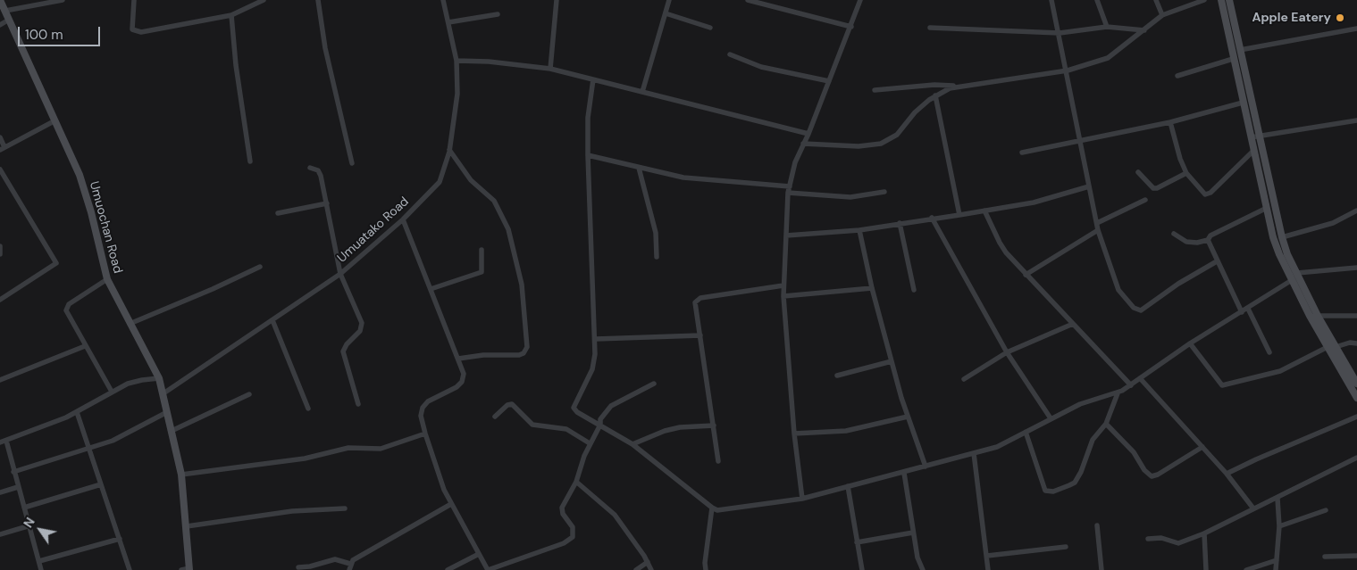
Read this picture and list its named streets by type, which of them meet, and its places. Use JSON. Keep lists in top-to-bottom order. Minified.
{"streets":{"main road":["Umuochan Road"],"street":["Umuatako Road"]},"crossings":[["Umuochan Road","Umuatako Road"]],"places":["Apple Eatery"],"scale_bar":"100 m","north":"top left"}
